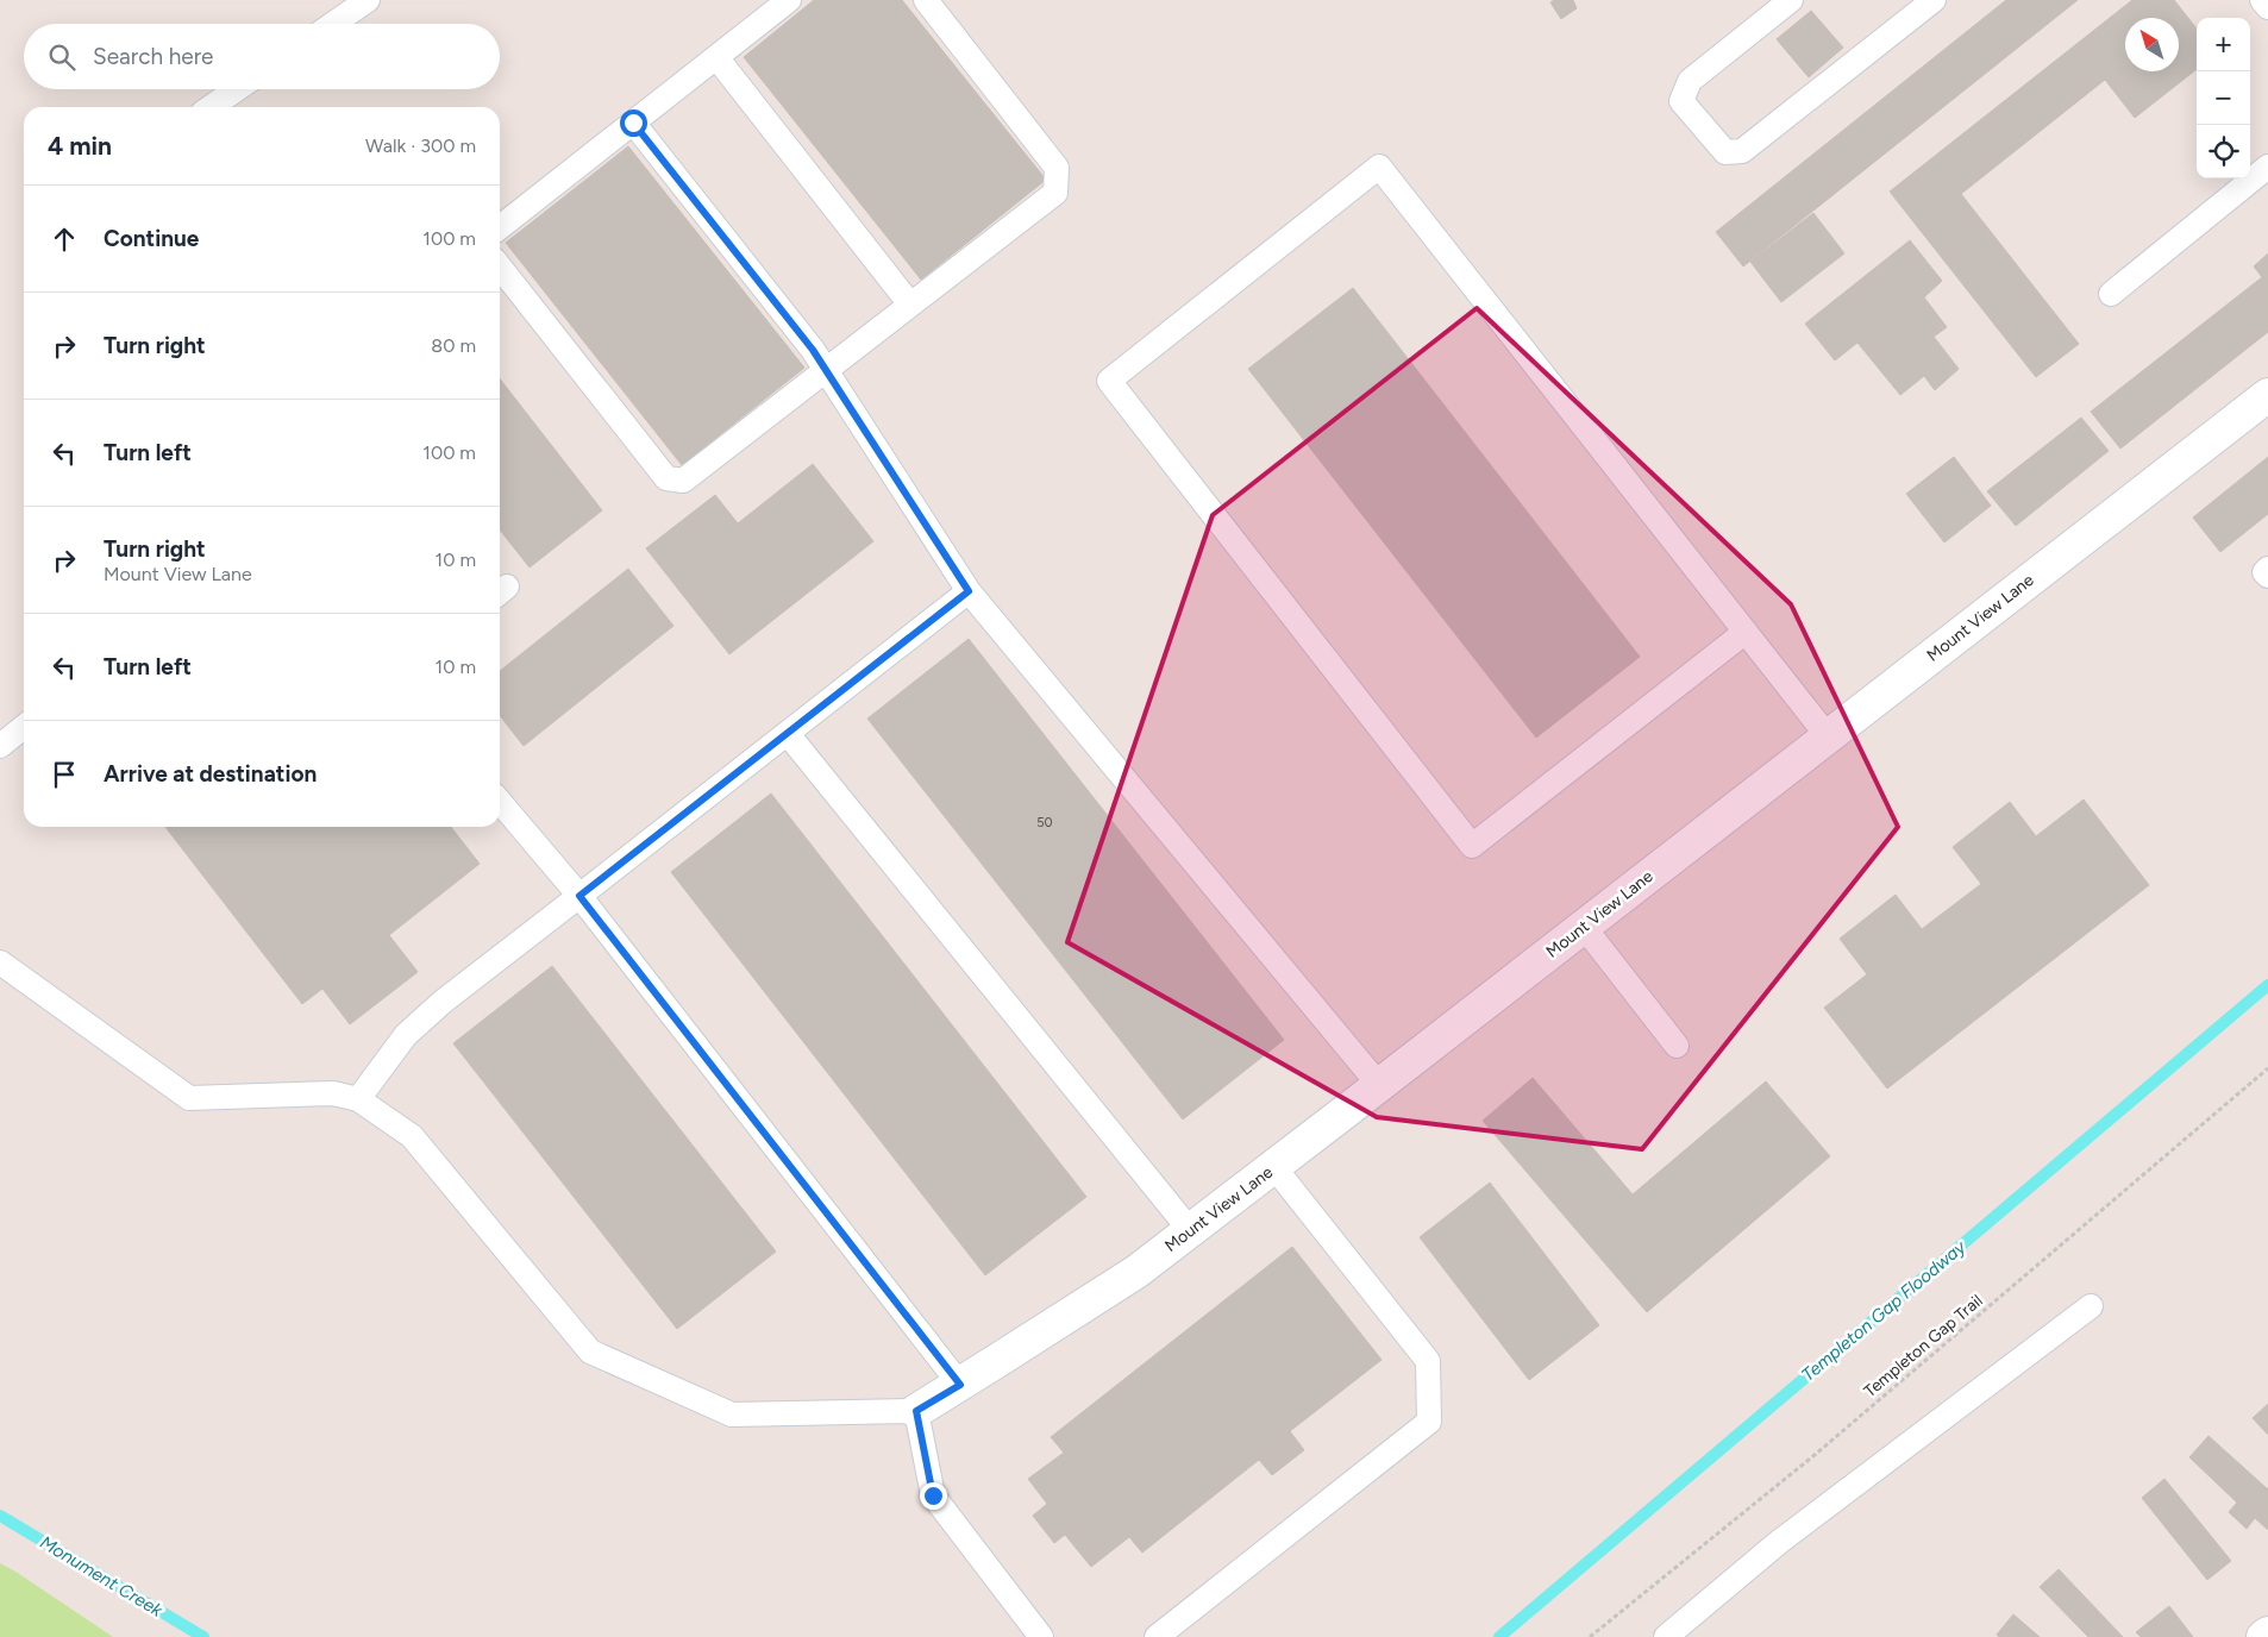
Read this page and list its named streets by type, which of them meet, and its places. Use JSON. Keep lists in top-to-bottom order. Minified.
{"streets":{"street":["Mount View Lane"],"path":["Templeton Gap Trail"]},"water":["Templeton Gap Floodway","Monument Creek"],"house_numbers":["50"],"north":"top left","page":{"map_buttons":["+","−"],"search":"Search here","heading":["4 min","Walk · 300 m"],"list":[["Continue","100 m"],["Turn right","80 m"],["Turn left","100 m"],["Turn right","Mount View Lane","10 m"],["Turn left","10 m"],"Arrive at destination"]}}
